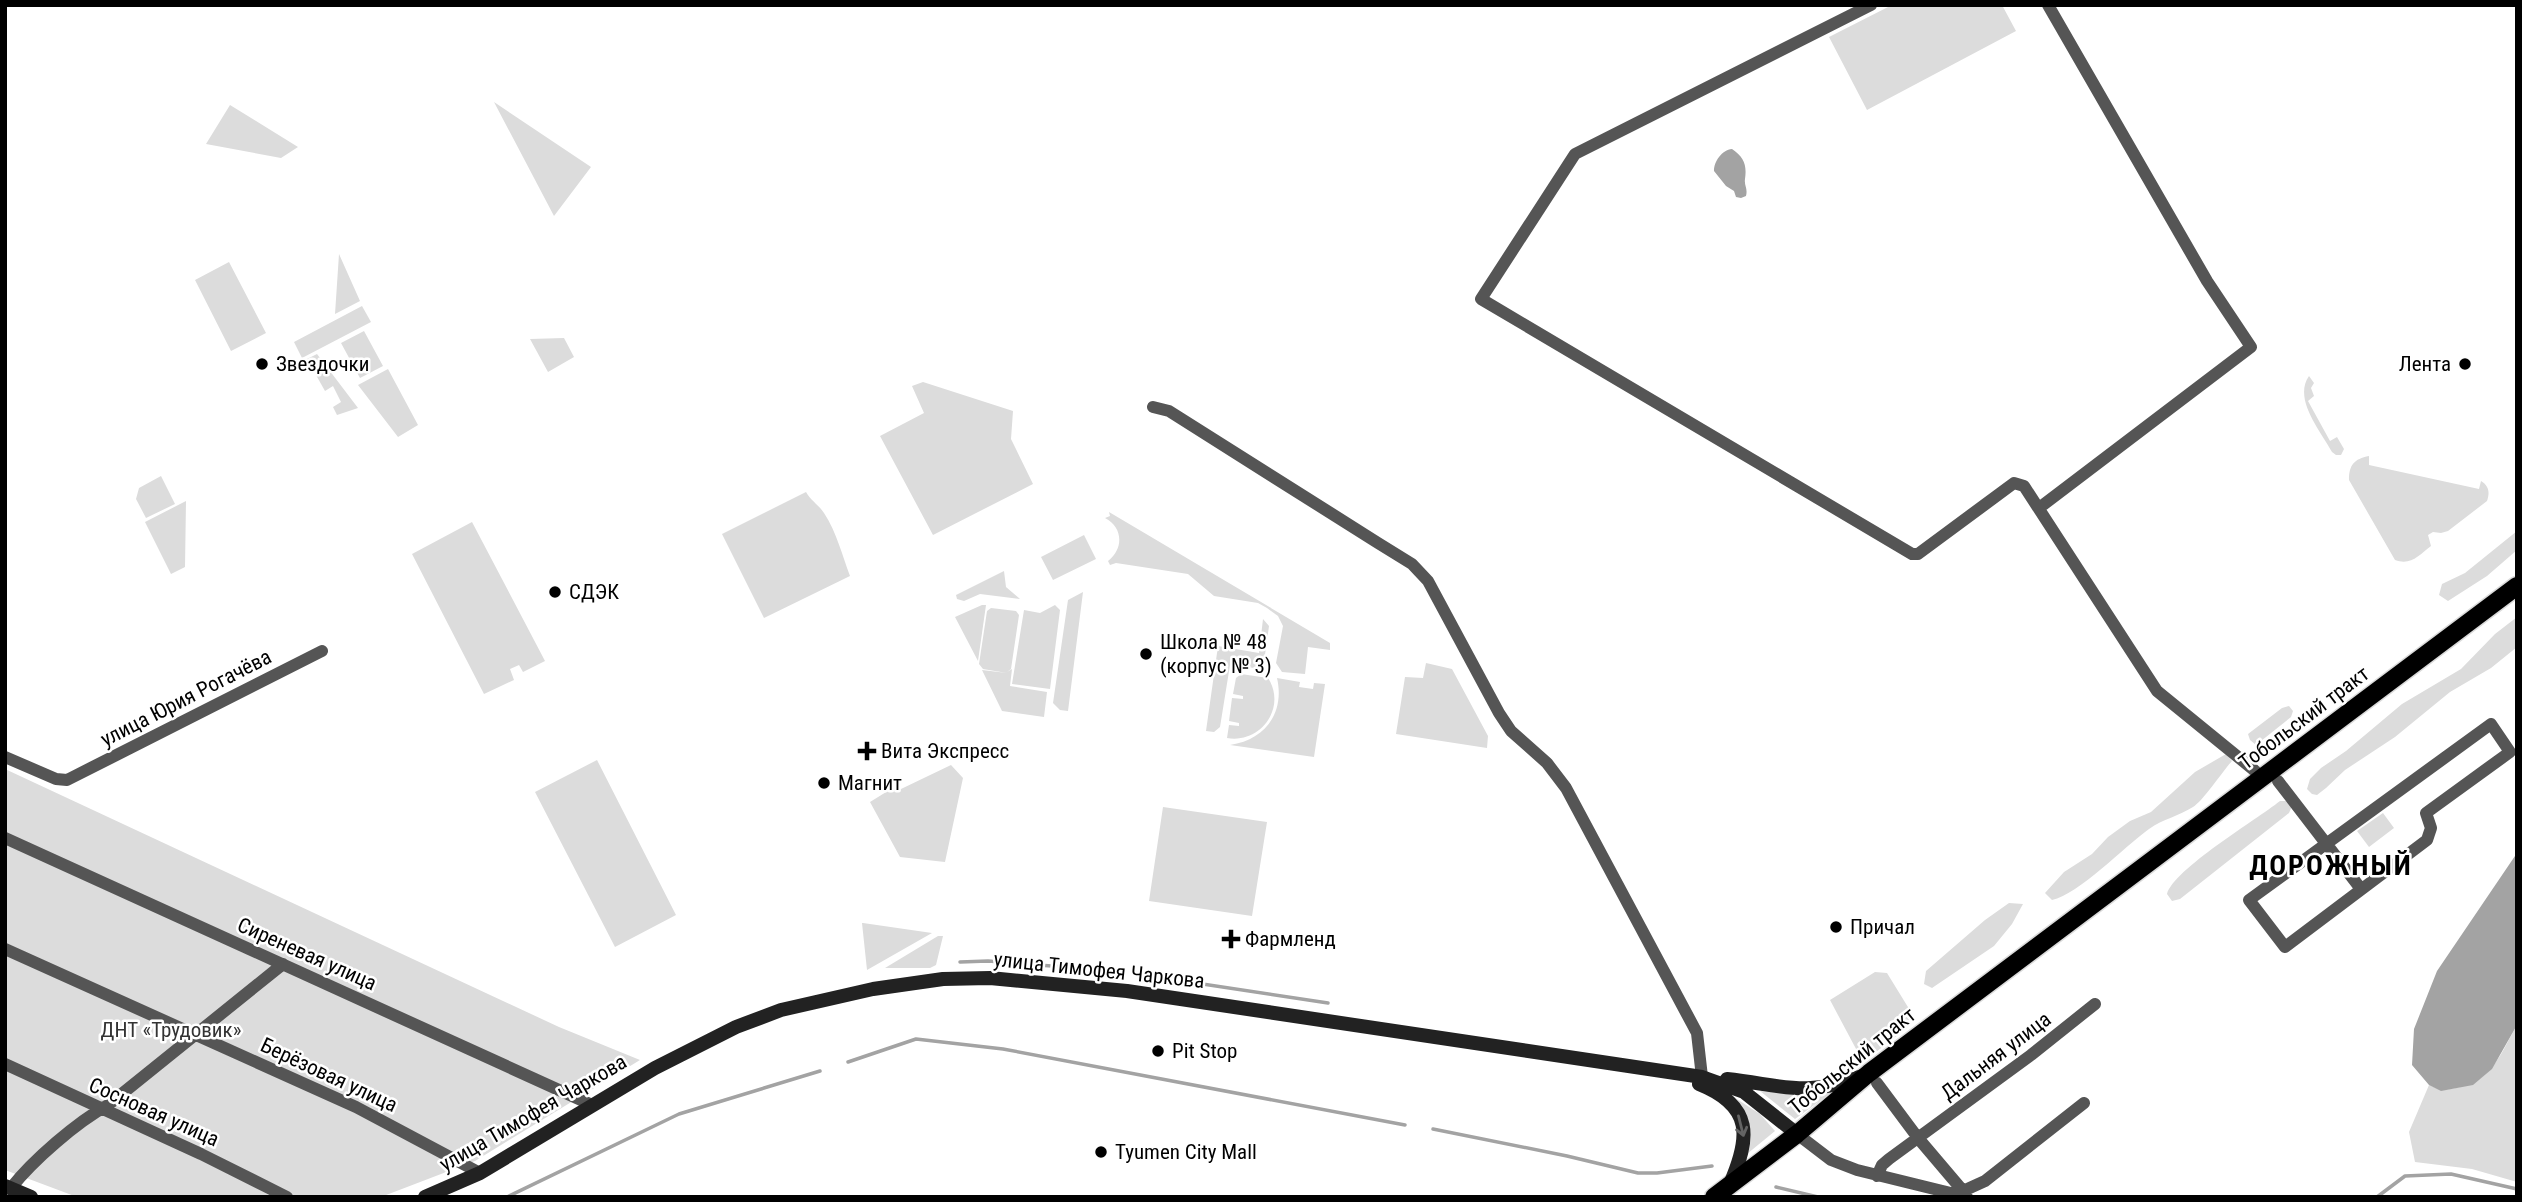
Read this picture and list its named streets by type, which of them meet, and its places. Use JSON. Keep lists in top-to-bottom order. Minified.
{"streets":{"main road":["Тобольский тракт","улица Тимофея Чаркова"],"street":["улица Юрия Рогачёва","Сиреневая улица","Дальняя улица","Берёзовая улица","Сосновая улица"]},"crossings":[["Тобольский тракт","улица Тимофея Чаркова"],["Сиреневая улица","улица Тимофея Чаркова"],["улица Тимофея Чаркова","Берёзовая улица"]],"districts":["ДОРОЖНЫЙ"],"parks":["ДНТ «Трудовик»"],"places":{"other":["Звездочки","Лента","СДЭК","Школа № 48 (корпус № 3)","Магнит","Причал","Pit Stop","Tyumen City Mall"],"health":["Вита Экспресс","Фармленд"]}}
